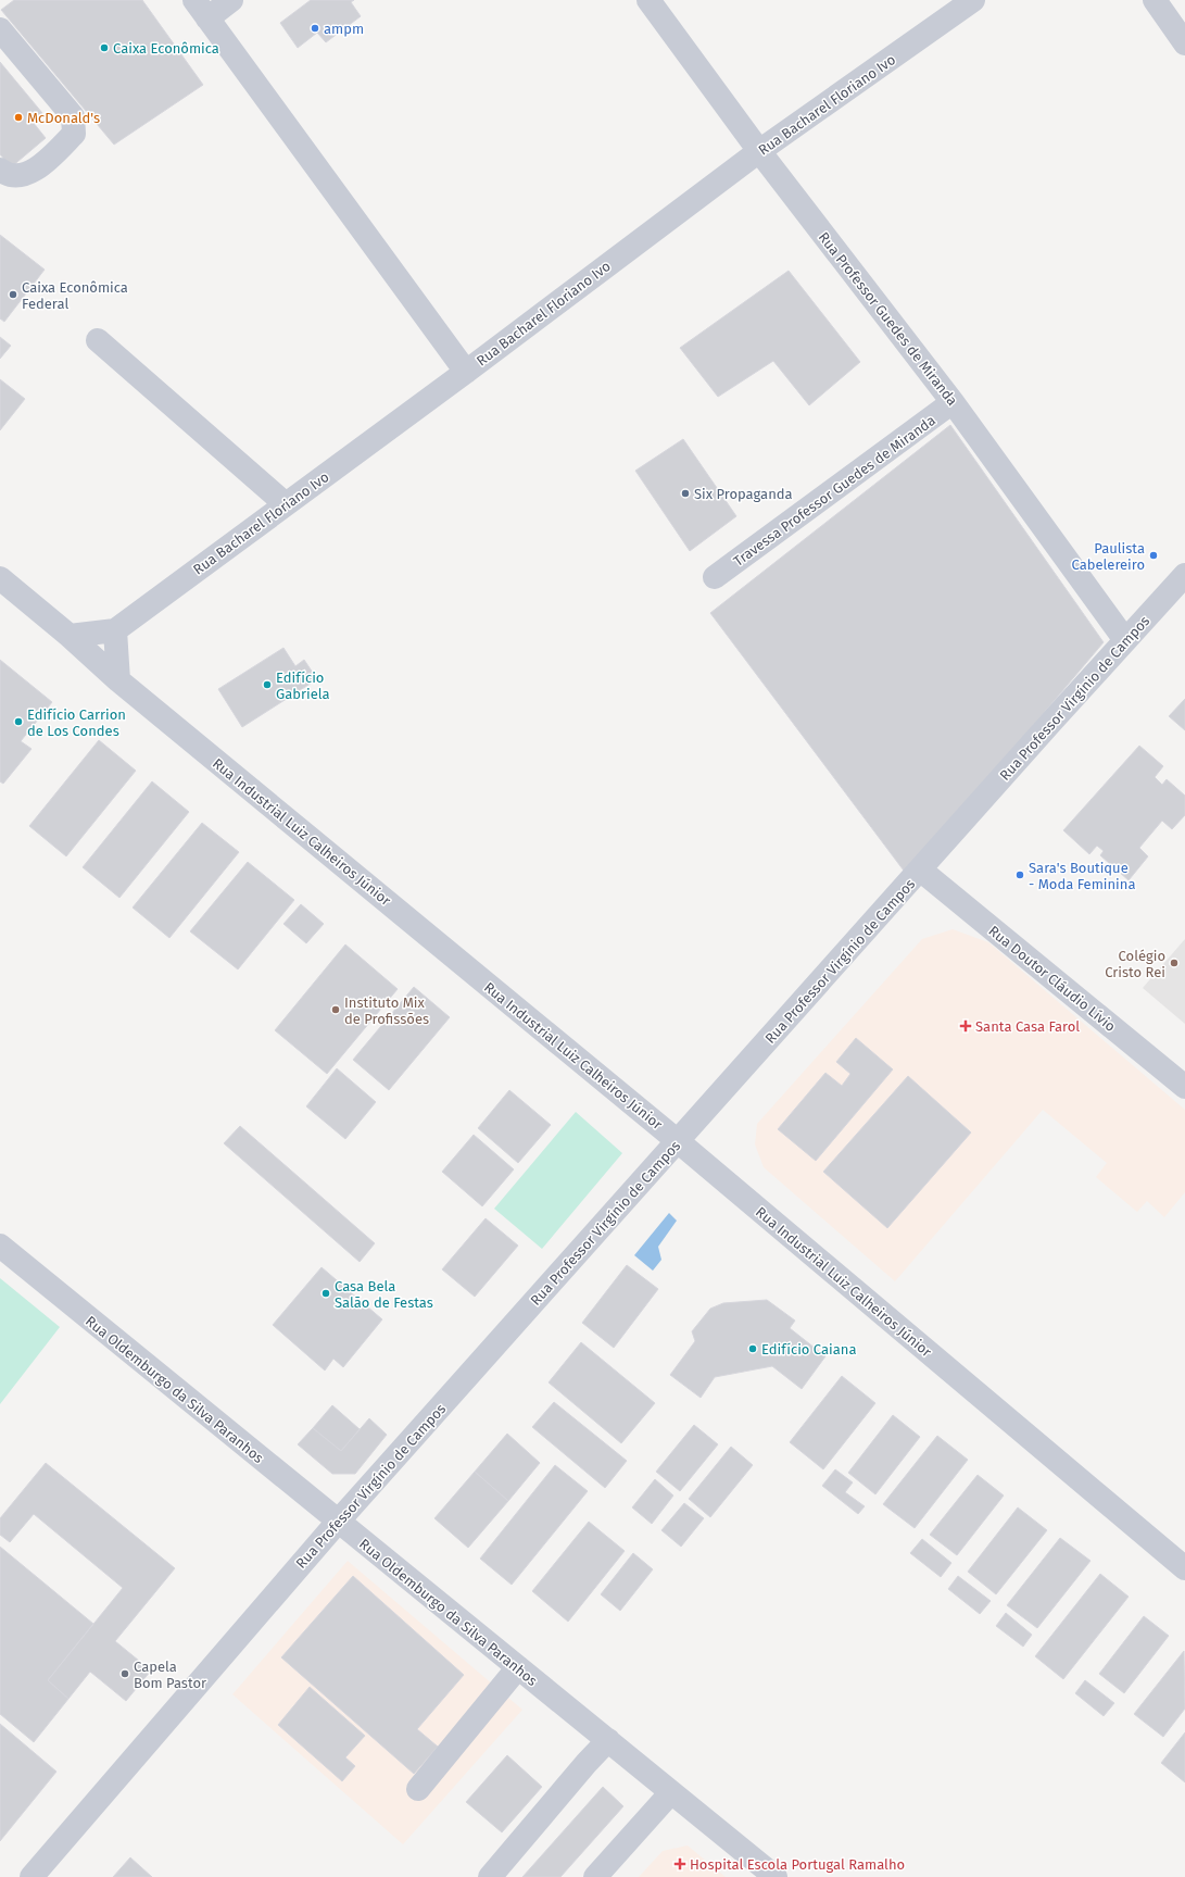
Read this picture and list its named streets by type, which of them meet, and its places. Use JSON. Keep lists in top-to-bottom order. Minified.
{"streets":{"street":["Rua Bacharel Floriano Ivo","Rua Professor Guedes de Miranda","Travessa Professor Guedes de Miranda","Rua Professor Virgínio de Campos","Rua Industrial Luiz Calheiros Júnior","Rua Doutor Cláudio Lívio","Rua Oldemburgo da Silva Paranhos"]},"crossings":[["Rua Bacharel Floriano Ivo","Rua Professor Guedes de Miranda"],["Rua Bacharel Floriano Ivo","Rua Industrial Luiz Calheiros Júnior"],["Rua Professor Guedes de Miranda","Travessa Professor Guedes de Miranda"],["Rua Professor Guedes de Miranda","Rua Professor Virgínio de Campos"],["Rua Professor Virgínio de Campos","Rua Industrial Luiz Calheiros Júnior"],["Rua Professor Virgínio de Campos","Rua Doutor Cláudio Lívio"],["Rua Professor Virgínio de Campos","Rua Oldemburgo da Silva Paranhos"]],"places":{"other":["ampm","Caixa Econômica","McDonald's","Caixa Econômica Federal","Six Propaganda","Paulista Cabelereiro","Edifício Gabriela","Edifício Carrion de Los Condes","Sara's Boutique - Moda Feminina","Colégio Cristo Rei","Instituto Mix de Profissões","Casa Bela Salão de Festas","Edifício Caiana","Capela Bom Pastor"],"health":["Santa Casa Farol","Hospital Escola Portugal Ramalho"]}}
